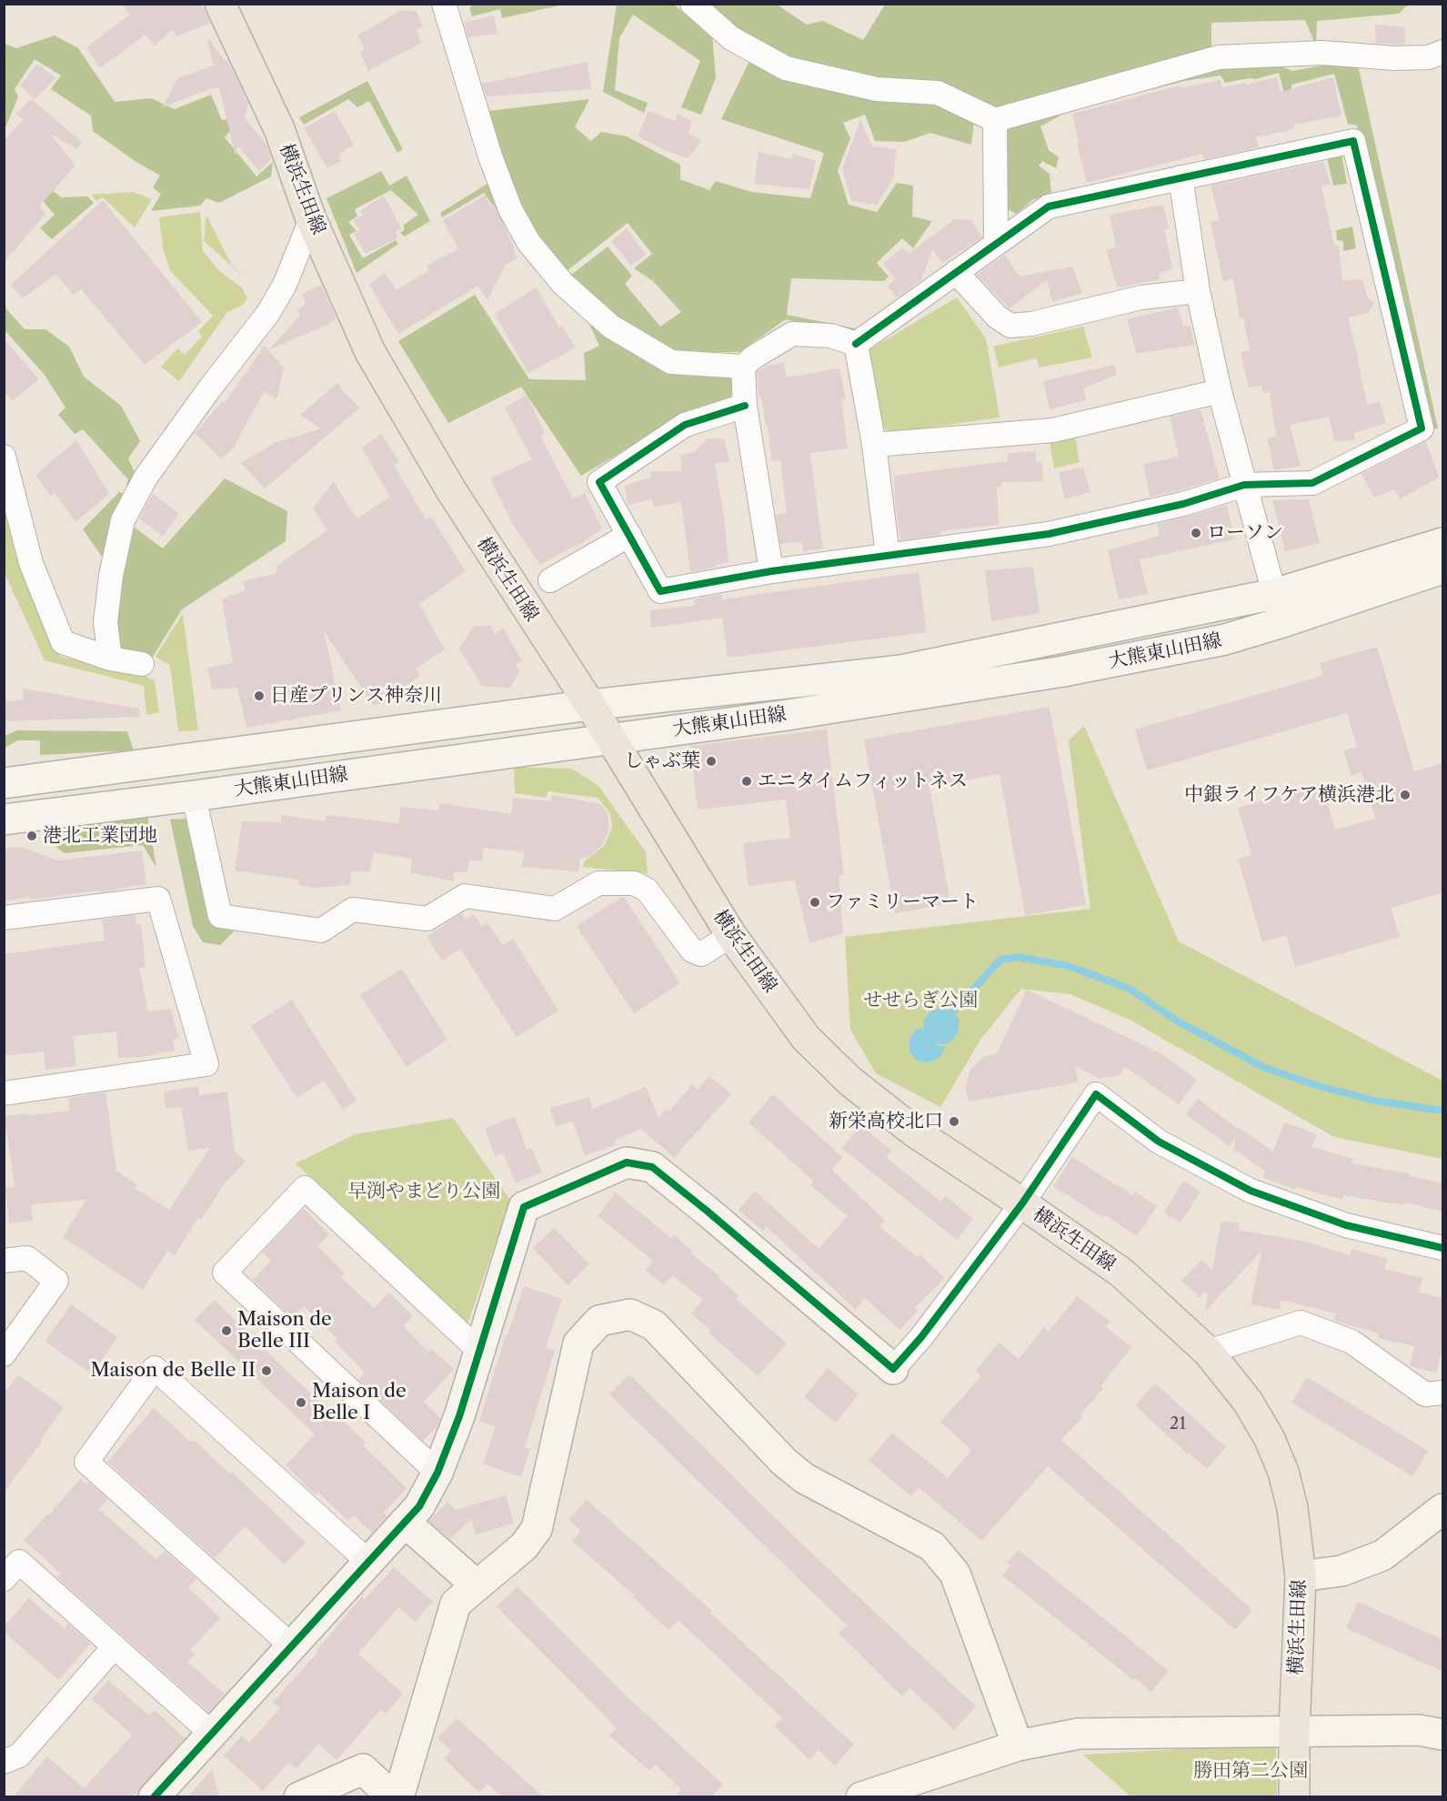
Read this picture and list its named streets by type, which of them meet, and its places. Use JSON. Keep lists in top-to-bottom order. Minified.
{"streets":{"main road":["横浜生田線"],"street":["大熊東山田線"]},"crossings":[["横浜生田線","大熊東山田線"]],"parks":["せせらぎ公園","早渕やまどり公園","勝田第二公園"],"places":["ローソン","日産プリンス神奈川","しゃぶ葉","エニタイムフィットネス","中銀ライフケア横浜港北","港北工業団地","ファミリーマート","新栄高校北口","Maison de Belle III","Maison de Belle II","Maison de Belle I"],"house_numbers":["21"]}
